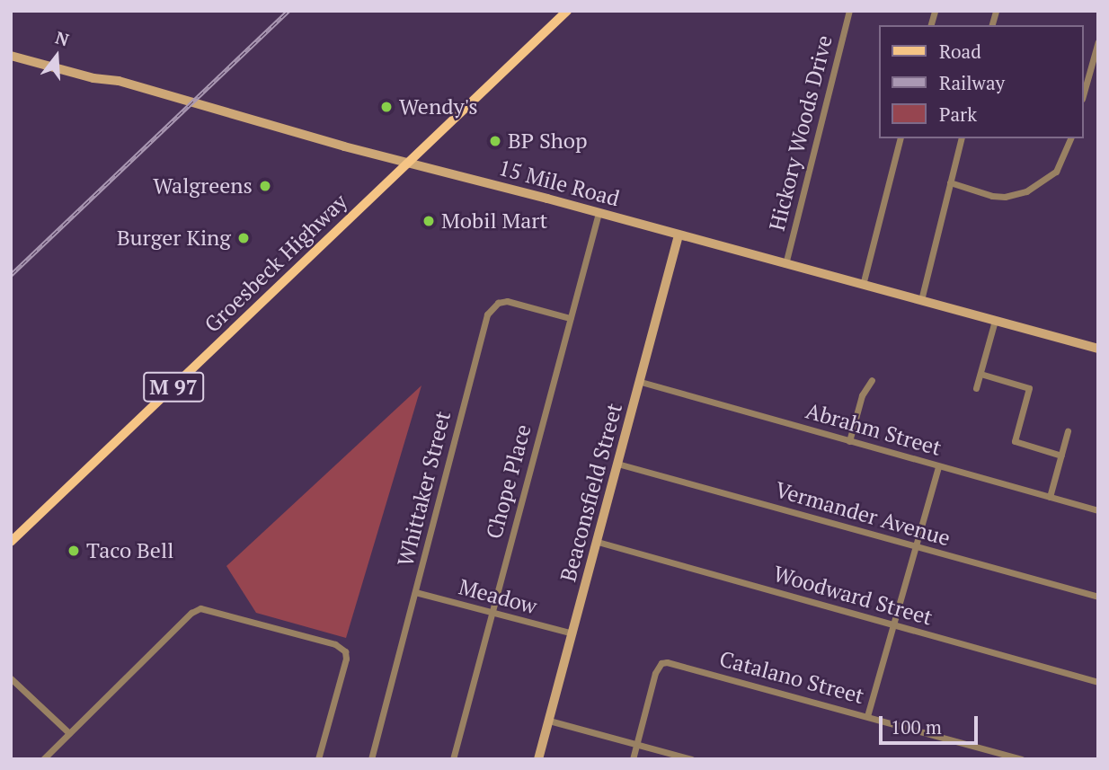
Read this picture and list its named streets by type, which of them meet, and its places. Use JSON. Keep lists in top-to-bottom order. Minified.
{"streets":{"main road":["15 Mile Road","Groesbeck Highway","M 97","Beaconsfield Street"],"street":["Hickory Woods Drive","Abrahm Street","Chope Place","Whittaker Street","Vermander Avenue","Woodward Street","Meadow","Catalano Street"]},"crossings":[["Hickory Woods Drive","15 Mile Road"],["15 Mile Road","Groesbeck Highway"],["15 Mile Road","Chope Place"],["15 Mile Road","Beaconsfield Street"],["Abrahm Street","Beaconsfield Street"],["Chope Place","Whittaker Street"],["Chope Place","Meadow"],["Whittaker Street","Meadow"],["Beaconsfield Street","Vermander Avenue"],["Beaconsfield Street","Woodward Street"],["Beaconsfield Street","Meadow"]],"places":["Wendy's","BP Shop","Walgreens","Mobil Mart","Burger King","Taco Bell"],"legend":["Road","Railway","Park"],"scale_bar":"100 m","north":"top"}
